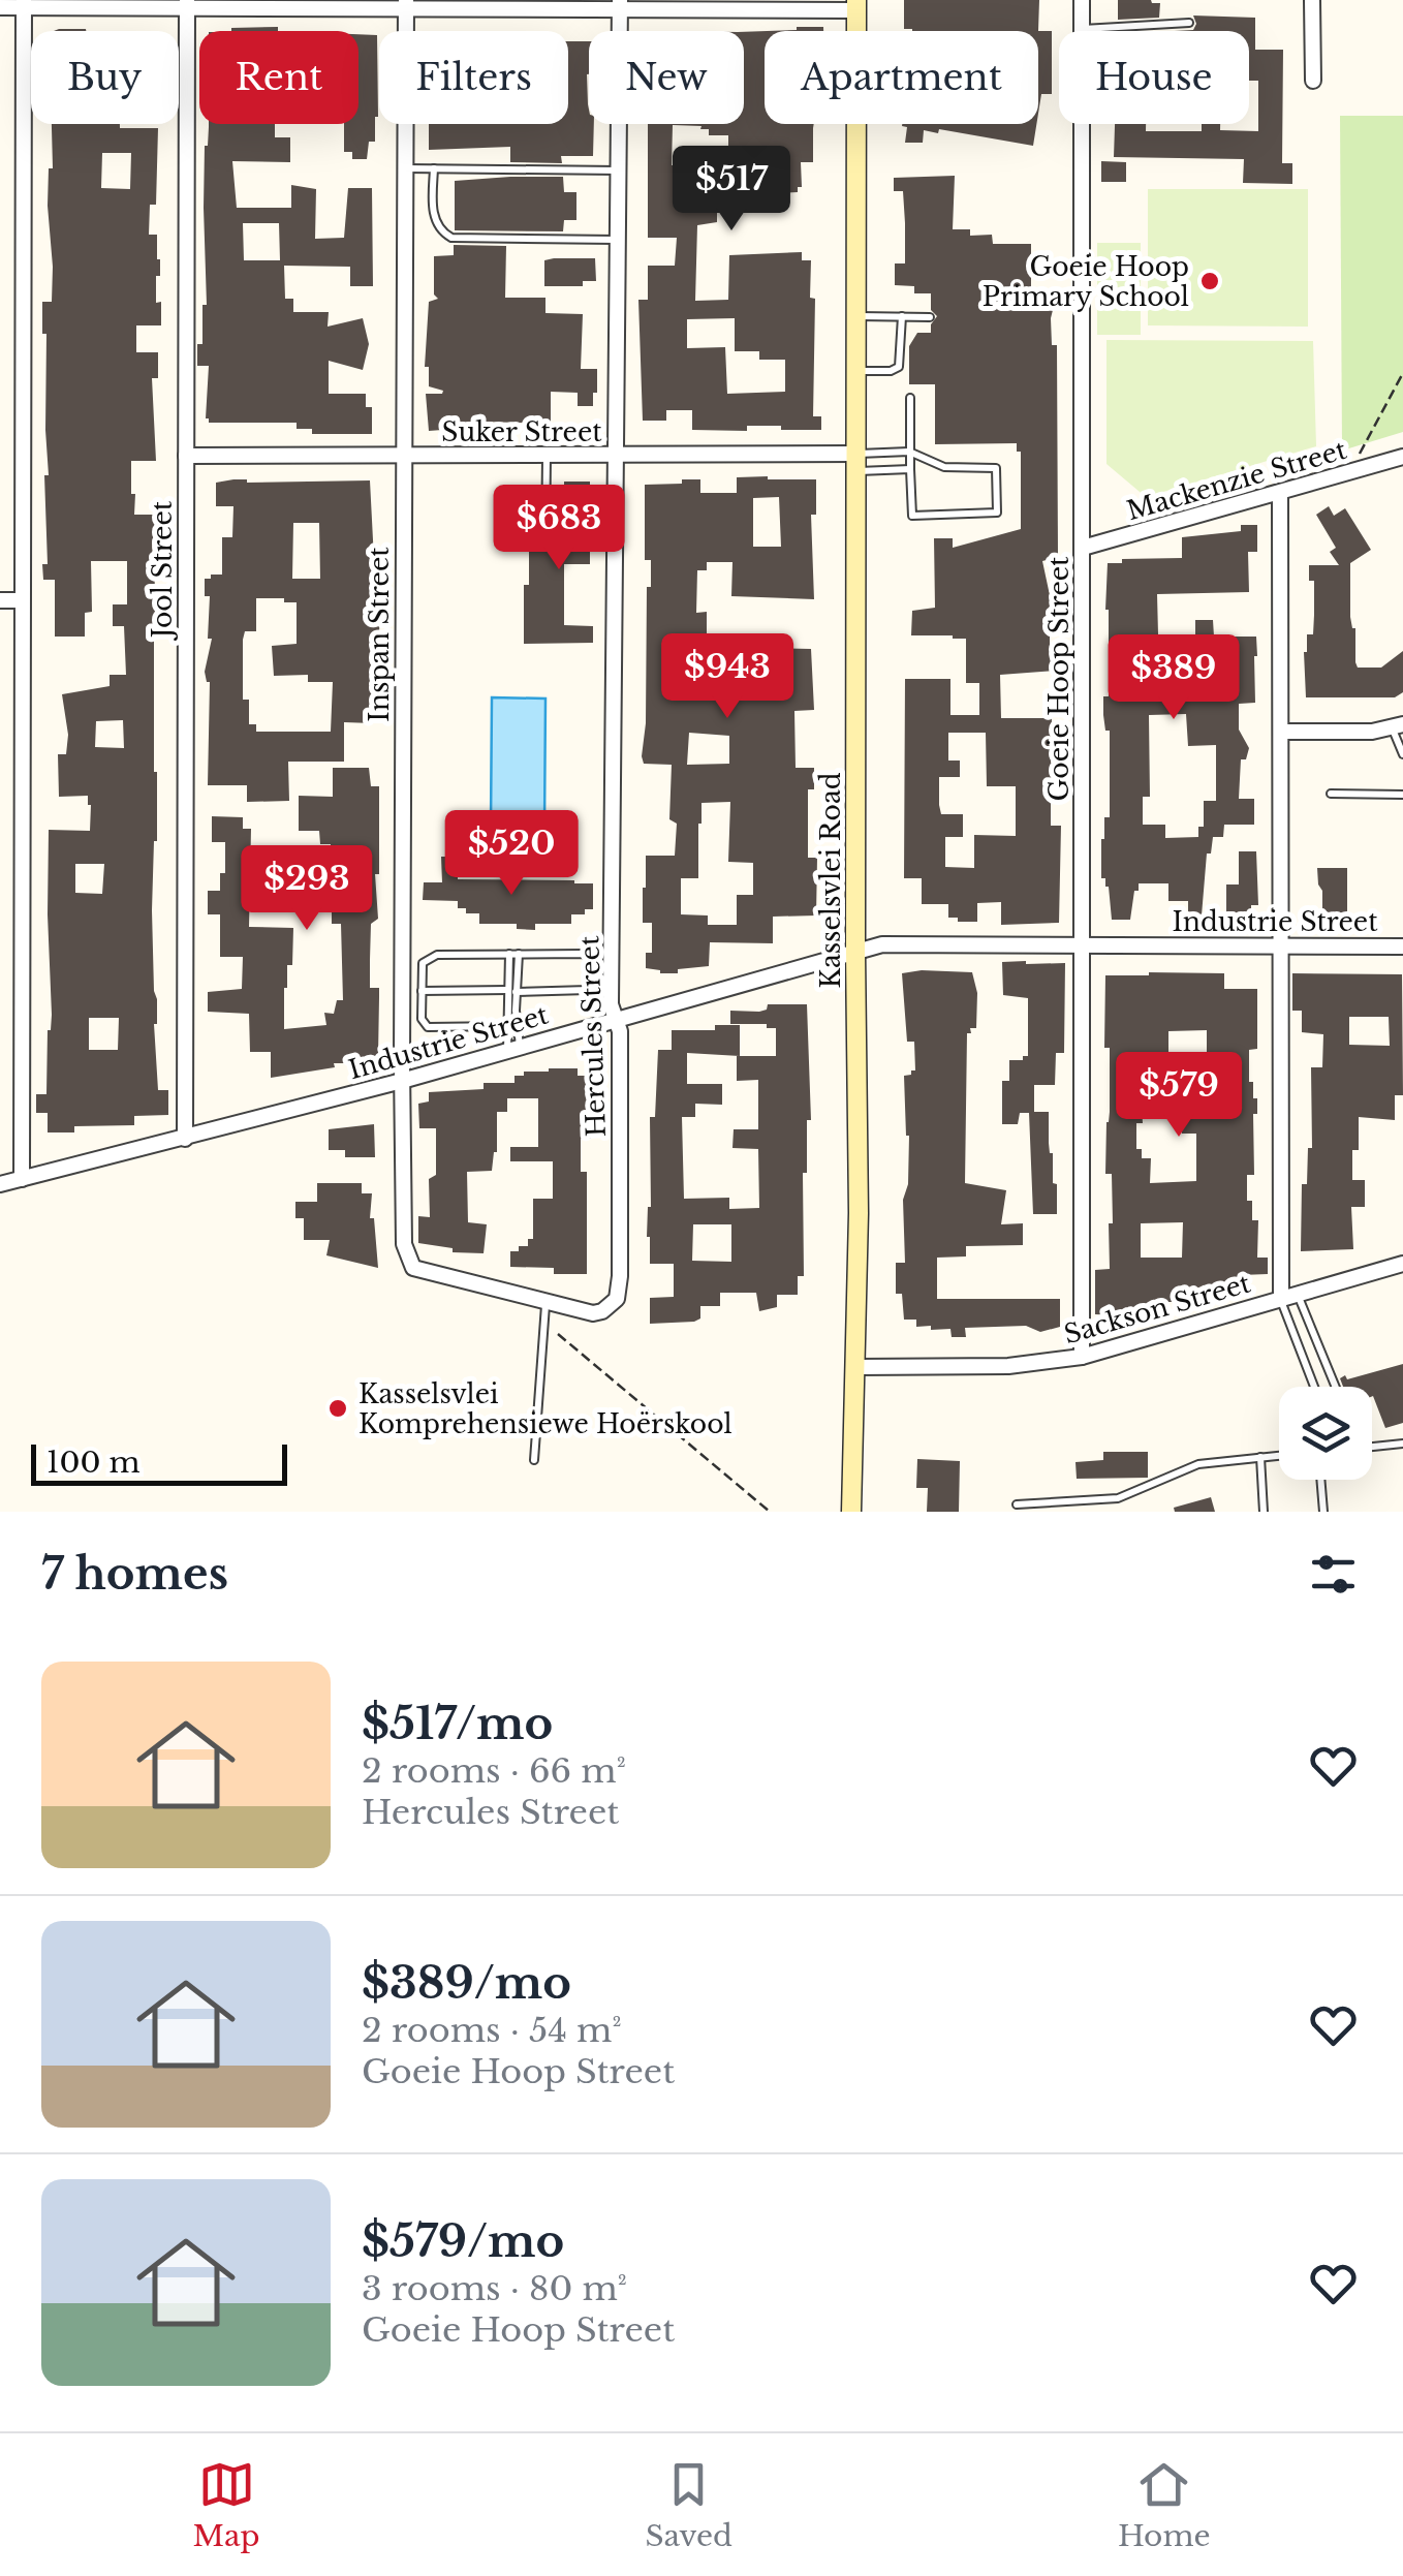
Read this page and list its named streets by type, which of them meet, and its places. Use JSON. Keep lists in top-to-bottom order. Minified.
{"streets":{"street":["Suker Street","Mackenzie Street","Jool Street","Inspan Street","Goeie Hoop Street","Kasselsvlei Road","Industrie Street","Hercules Street","Sackson Street"]},"crossings":[["Suker Street","Jool Street"],["Suker Street","Inspan Street"],["Suker Street","Kasselsvlei Road"],["Suker Street","Hercules Street"],["Mackenzie Street","Goeie Hoop Street"],["Jool Street","Industrie Street"],["Inspan Street","Industrie Street"],["Inspan Street","Hercules Street"],["Goeie Hoop Street","Industrie Street"],["Goeie Hoop Street","Sackson Street"],["Kasselsvlei Road","Industrie Street"],["Kasselsvlei Road","Sackson Street"],["Industrie Street","Hercules Street"]],"places":["Goeie Hoop Primary School","Kasselsvlei Komprehensiewe Hoërskool"],"scale_bar":"100 m","page":{"chip":["Buy","Rent","Filters","New","Apartment","House"],"price":["$517","$683","$943","$389","$520","$293","$579"],"scale":"100 m","heading":"7 homes","list":[{"name":"$517/mo","note":"2 rooms · 66 m² · Hercules Street"},{"name":"$389/mo","note":"2 rooms · 54 m² · Goeie Hoop Street"},{"name":"$579/mo","note":"3 rooms · 80 m² · Goeie Hoop Street"}],"tabs":["Map","Saved","Home"]}}
